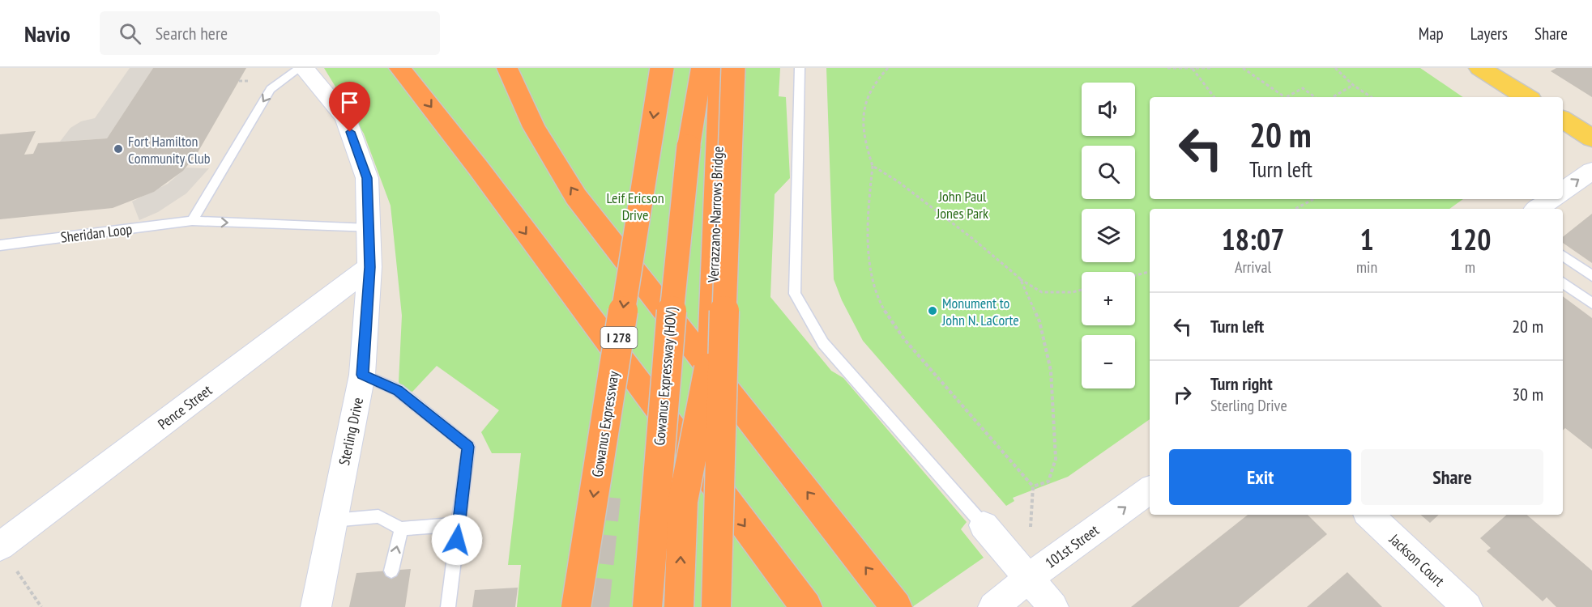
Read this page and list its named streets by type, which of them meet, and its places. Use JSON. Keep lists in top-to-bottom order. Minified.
{"streets":{"highway":["Verrazzano-Narrows Bridge","I 278","Gowanus Expressway (HOV)","Gowanus Expressway"],"street":["Pence Street","Sterling Drive","101st Street","Jackson Court"],"lane":["Sheridan Loop"]},"crossings":[["Verrazzano-Narrows Bridge","Gowanus Expressway (HOV)"],["Sheridan Loop","Sterling Drive"],["Pence Street","Sterling Drive"]],"one_way":["Sheridan Loop","101st Street"],"parks":["John Paul Jones Park","Leif Ericson Drive"],"places":["Fort Hamilton Community Club","Monument to John N. LaCorte"],"page":{"header":"Navio","search":"Search here","nav":["Map","Layers","Share"],"map_buttons":["+","−"],"turn":["20 m","Turn left"],"eta":["18:07","Arrival","1","min","120","m"],"list":[{"name":"Turn left","value":"20 m"},{"name":"Turn right","note":"Sterling Drive","value":"30 m"}],"buttons":["Exit","Share"]}}
